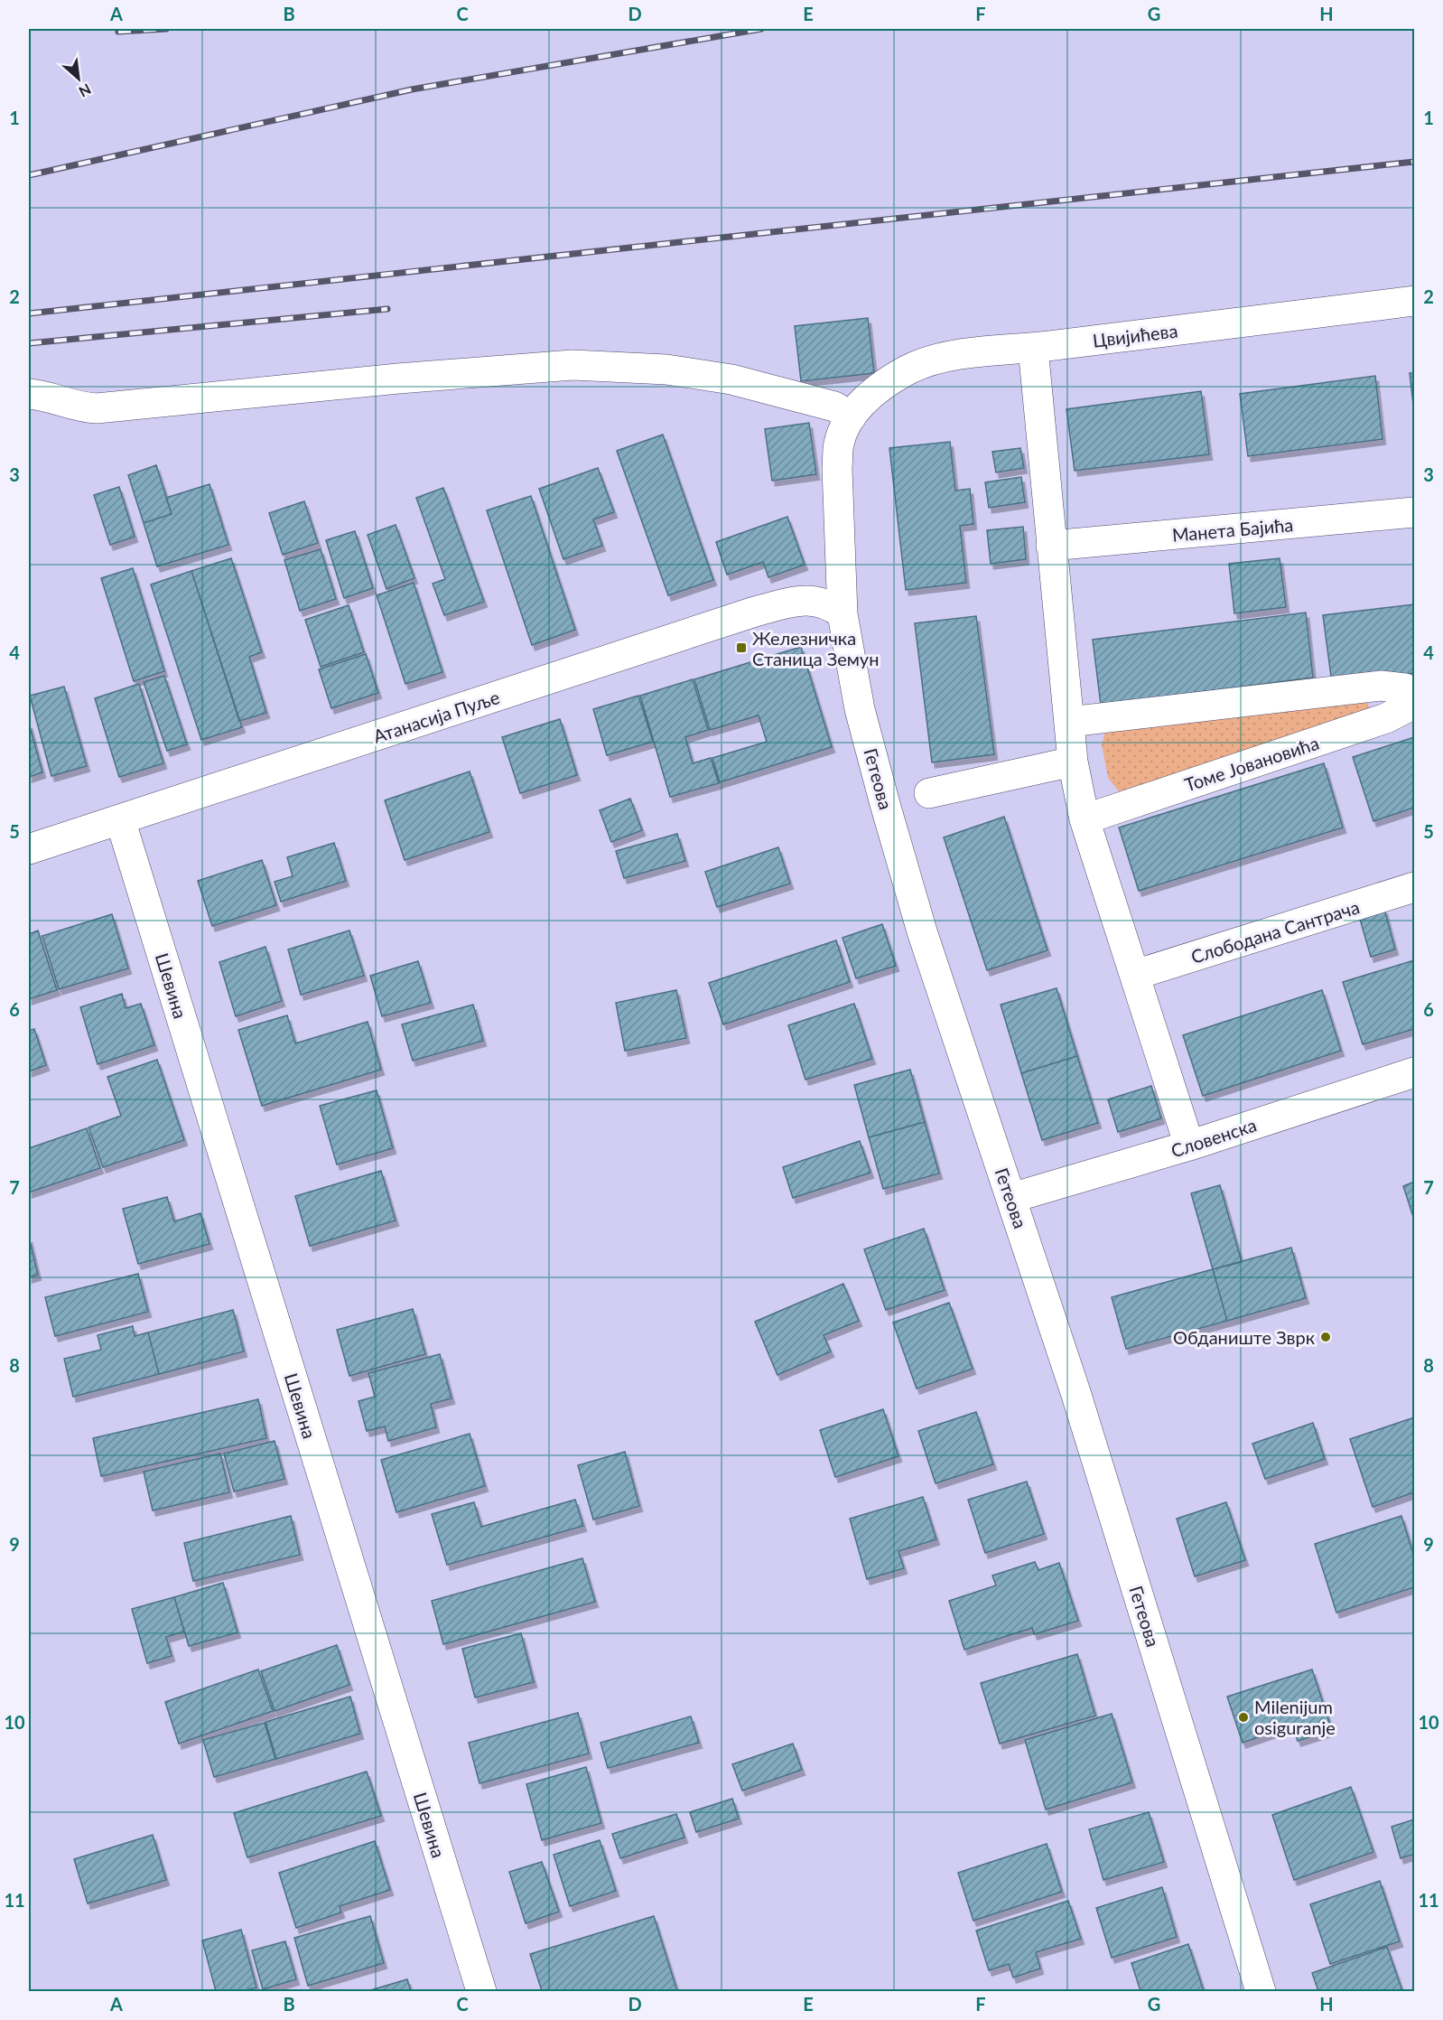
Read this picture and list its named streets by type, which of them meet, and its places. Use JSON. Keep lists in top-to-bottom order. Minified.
{"streets":{"street":["Цвијићева","Манета Бајића","Атанасија Пуље","Томе Јовановића","Гетеова","Слободана Сантрача","Шевина","Словенска"]},"crossings":[["Цвијићева","Гетеова"],["Атанасија Пуље","Гетеова"],["Атанасија Пуље","Шевина"],["Гетеова","Словенска"]],"places":{"transit":["Железничка Станица Земун"],"other":["Обданиште Зврк","Milenijum osiguranje"]},"north":"bottom right","grid":{"columns":["A","B","C","D","E","F","G","H"],"rows":["1","2","3","4","5","6","7","8","9","10","11"]}}
